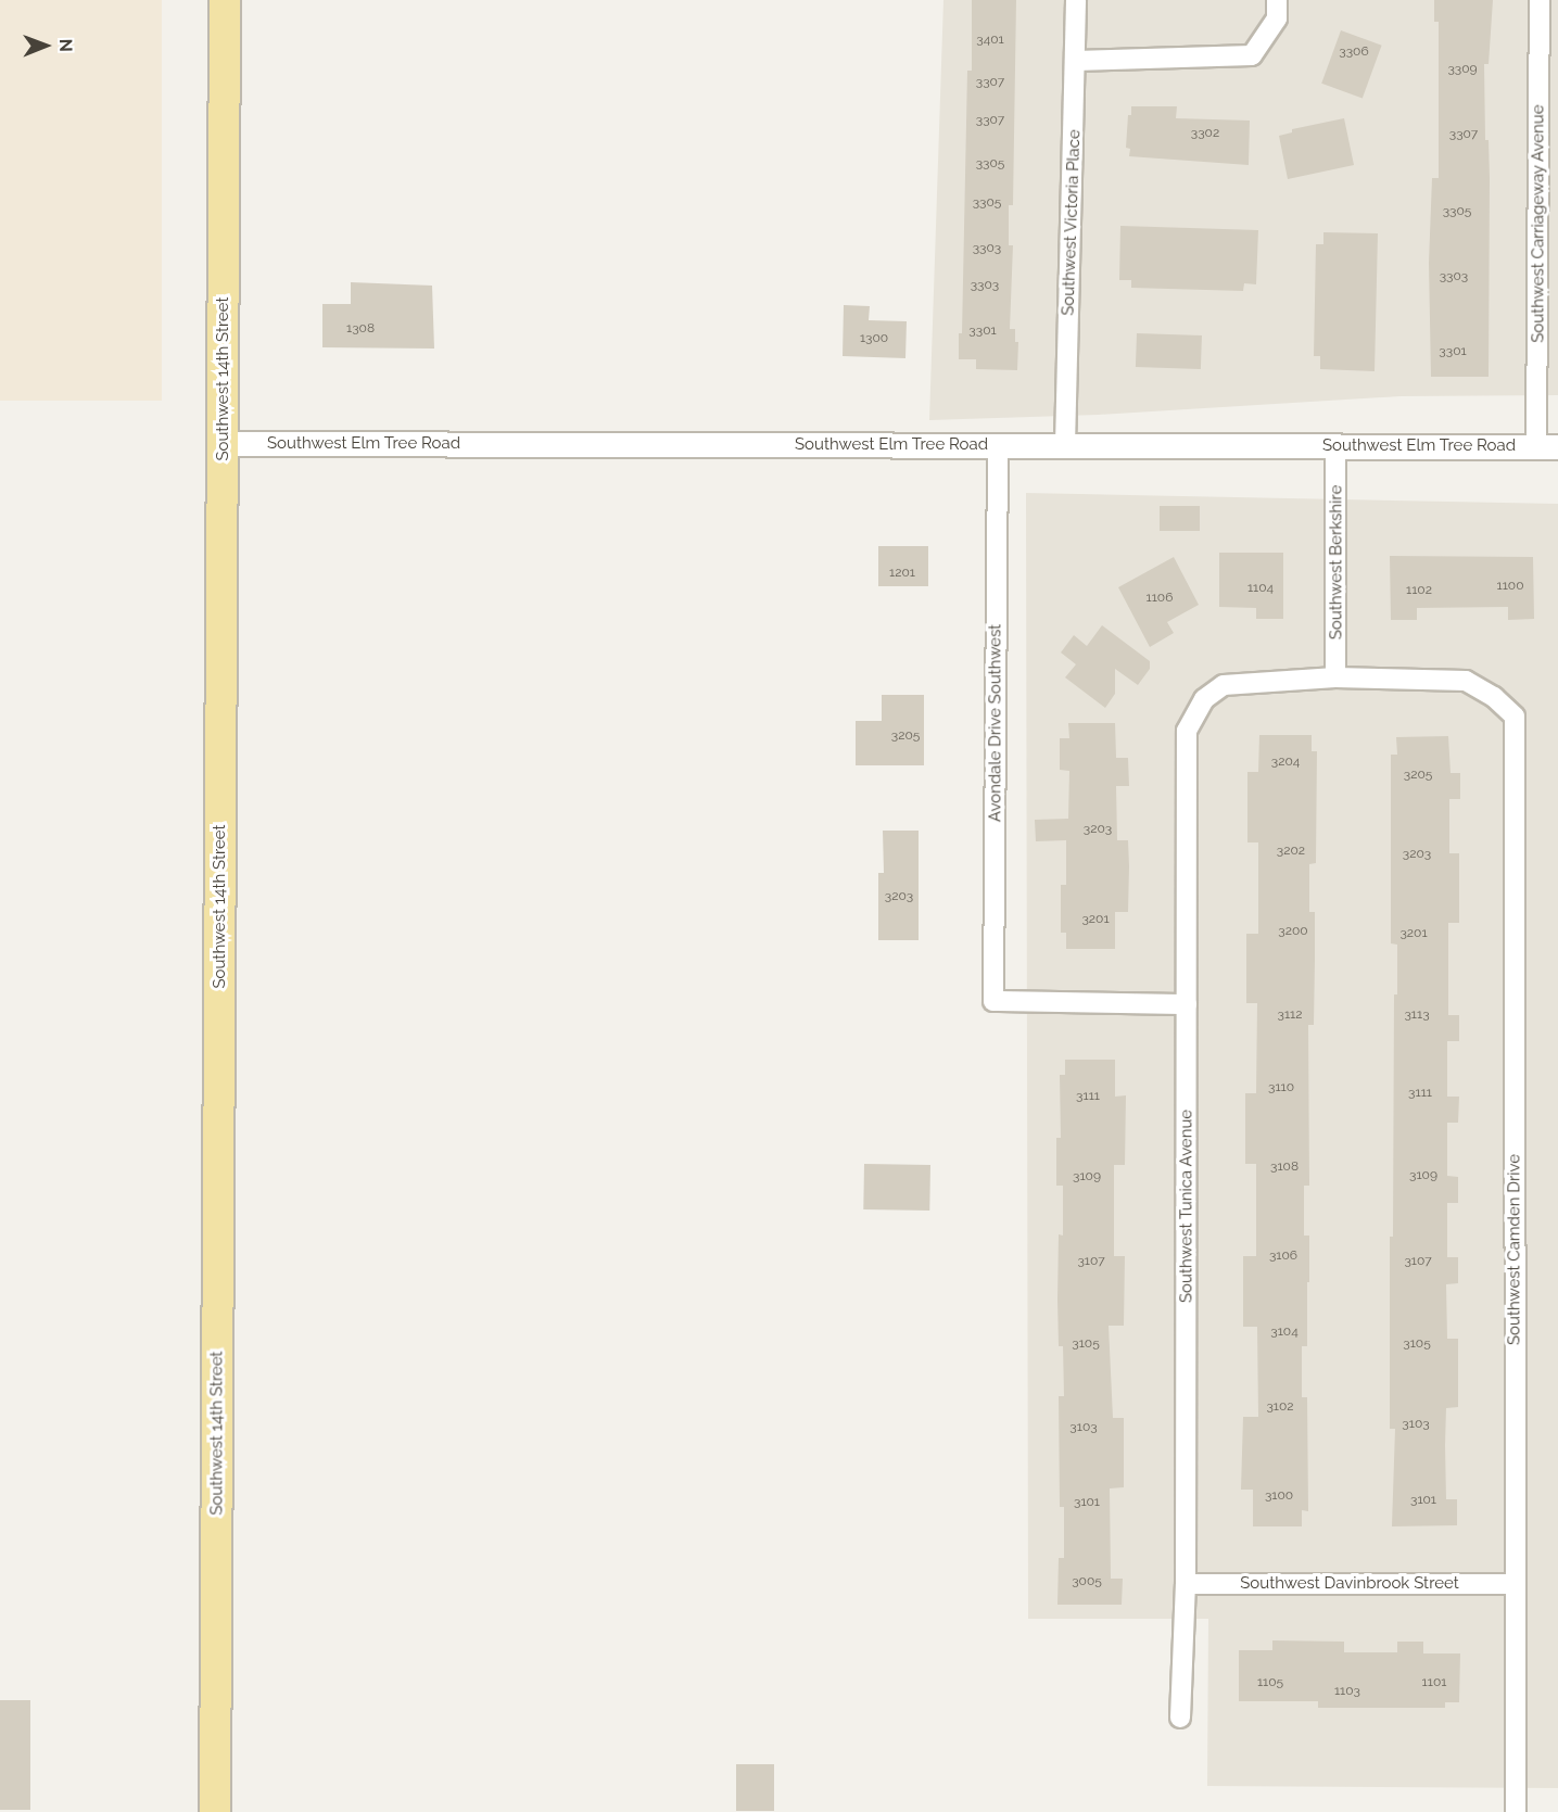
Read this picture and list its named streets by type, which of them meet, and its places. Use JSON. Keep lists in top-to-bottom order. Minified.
{"streets":{"main road":["Southwest 14th Street"],"street":["Southwest Victoria Place","Southwest Carriageway Avenue","Southwest Elm Tree Road","Southwest Berkshire","Avondale Drive Southwest","Southwest Tunica Avenue","Southwest Camden Drive","Southwest Davinbrook Street"]},"crossings":[["Southwest Victoria Place","Southwest Elm Tree Road"],["Southwest Carriageway Avenue","Southwest Elm Tree Road"],["Southwest 14th Street","Southwest Elm Tree Road"],["Southwest Elm Tree Road","Southwest Berkshire"],["Southwest Elm Tree Road","Avondale Drive Southwest"],["Southwest Berkshire","Southwest Camden Drive"],["Avondale Drive Southwest","Southwest Tunica Avenue"],["Southwest Tunica Avenue","Southwest Camden Drive"],["Southwest Tunica Avenue","Southwest Davinbrook Street"],["Southwest Camden Drive","Southwest Davinbrook Street"]],"house_numbers":["3401","3306","3309","3307","3307","3302","3307","3305","3305","3305","3303","3303","3303","1308","3301","1300","3301","1201","1100","1104","1102","1106","3205","3204","3205","3203","3202","3203","3203","3201","3200","3201","3112","3113","3110","3111","3111","3108","3109","3109","3106","3107","3107","3104","3105","3105","3102","3103","3103","3100","3101","3101","3005","1105","1101","1103"],"north":"right"}
